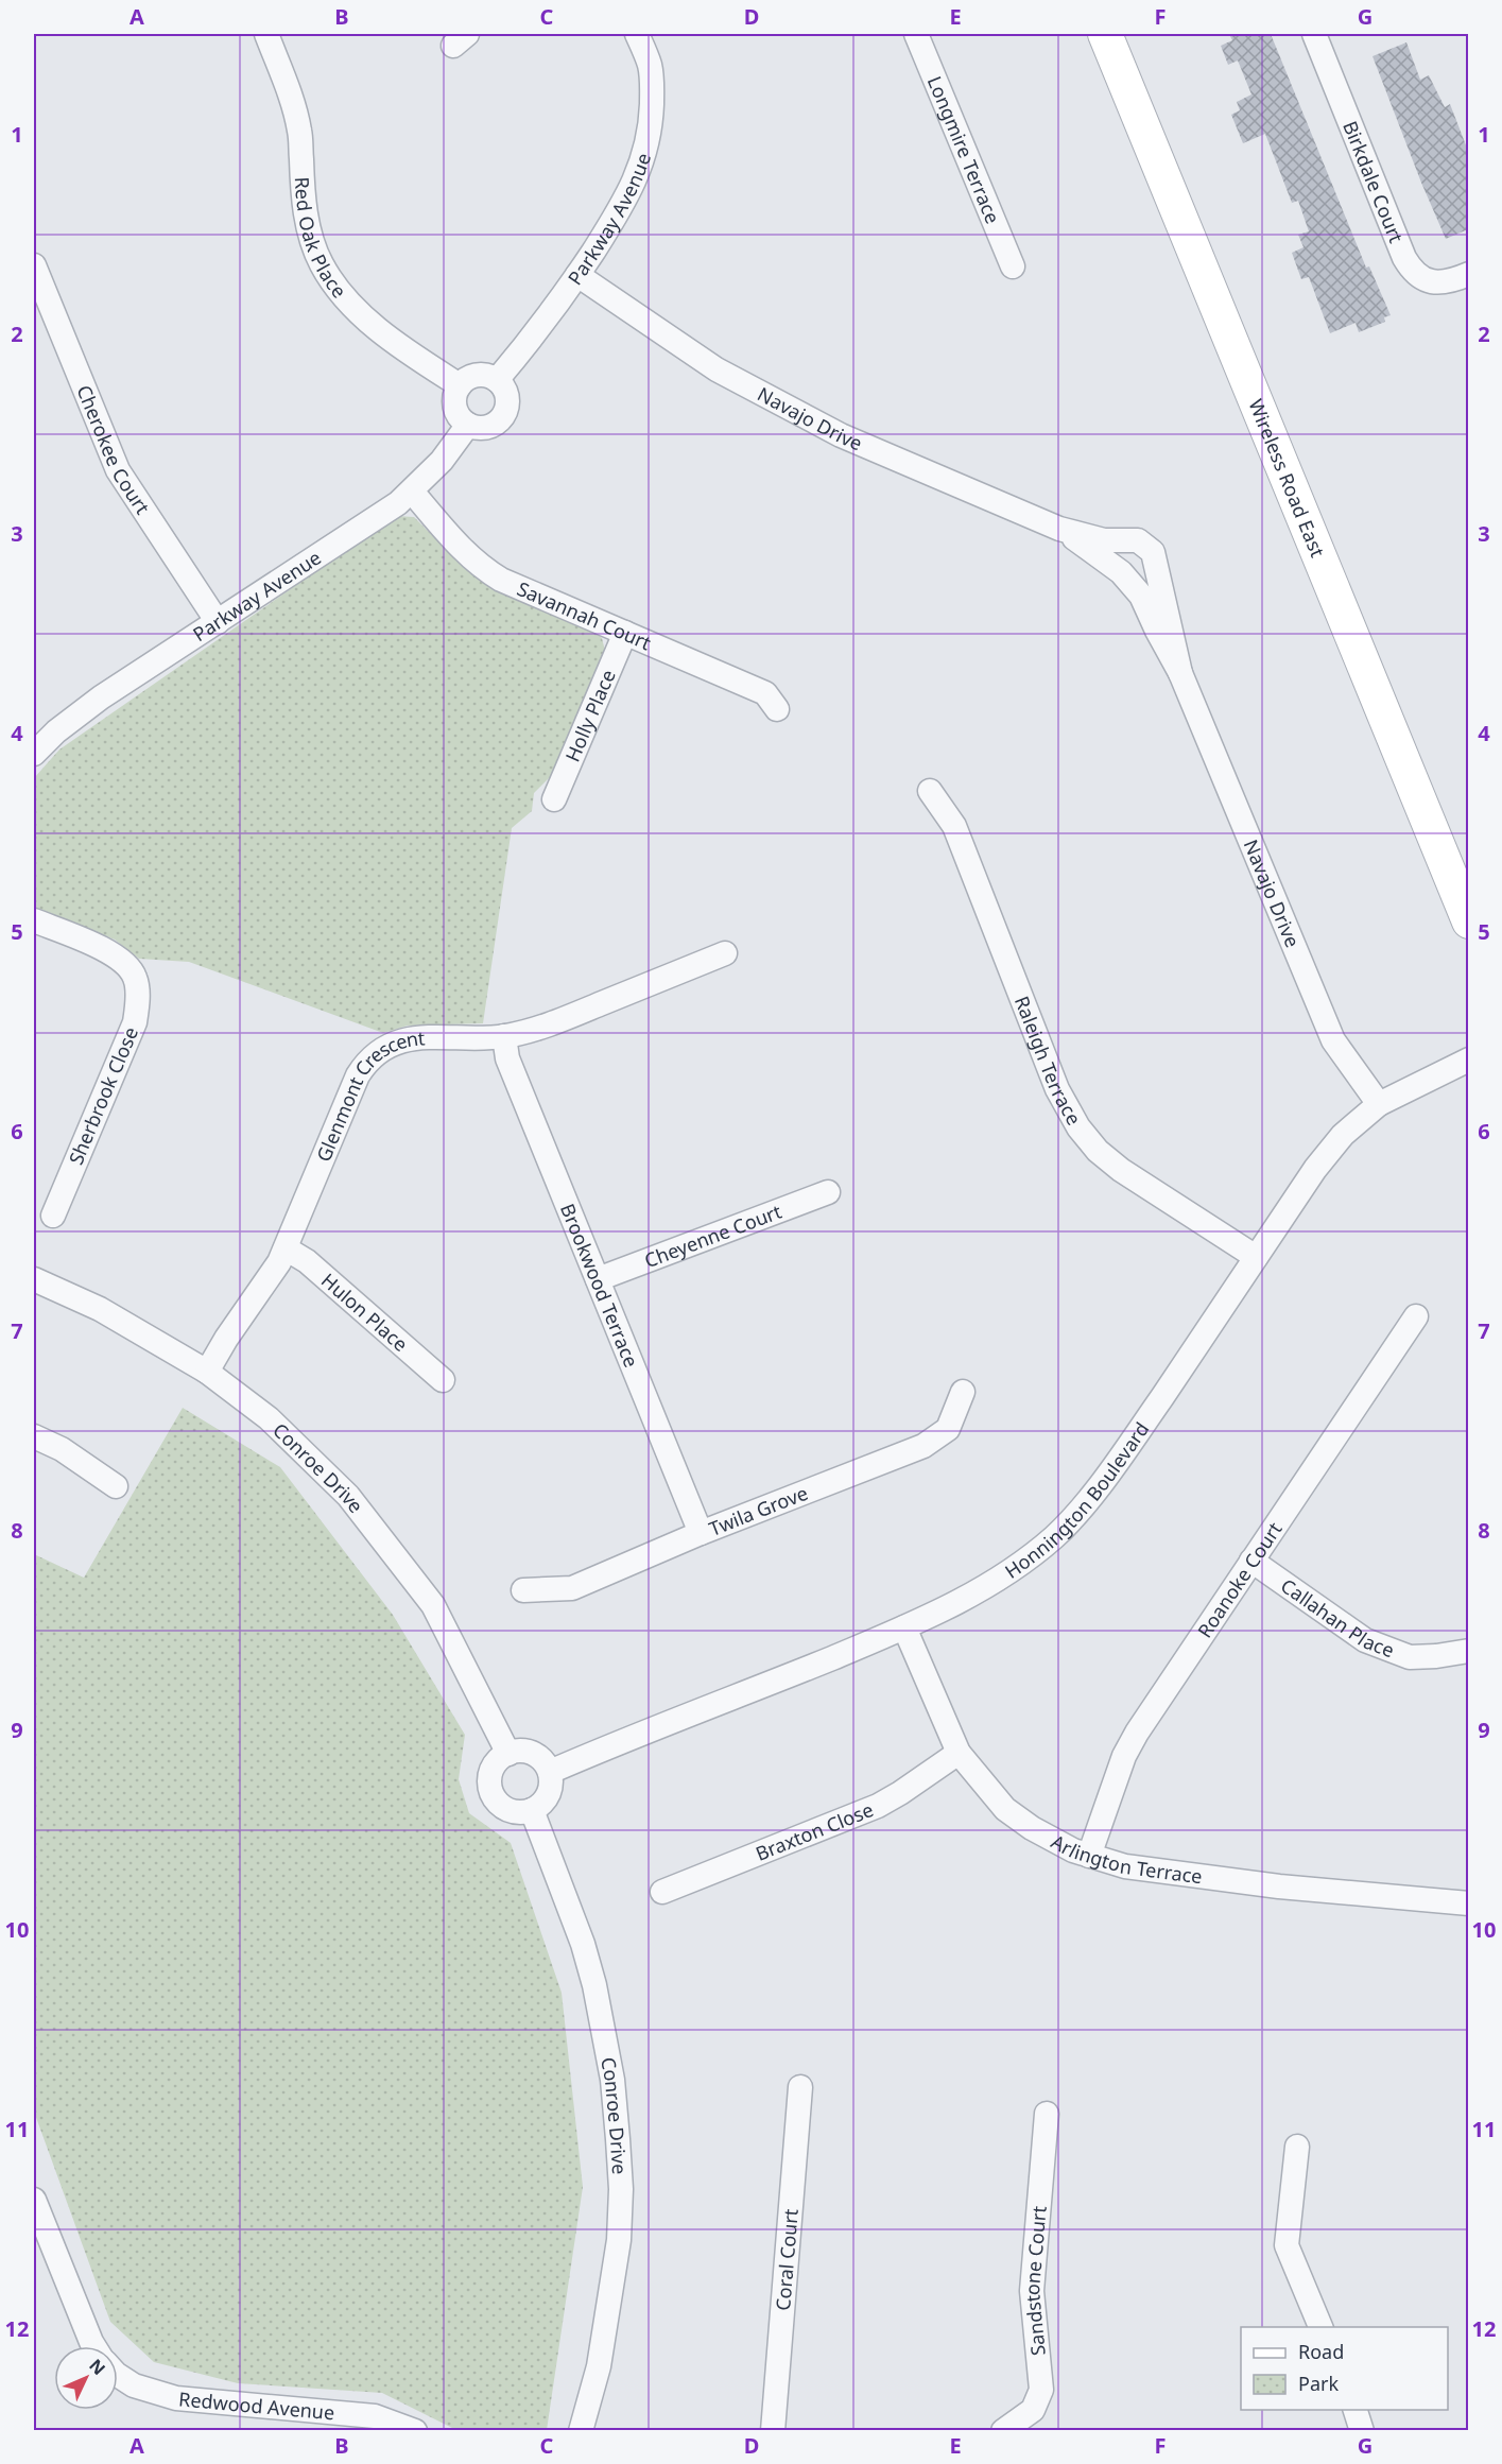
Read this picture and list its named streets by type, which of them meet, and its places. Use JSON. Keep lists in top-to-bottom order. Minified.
{"streets":{"street":["Longmire Terrace","Birkdale Court","Parkway Avenue","Red Oak Place","Navajo Drive","Cherokee Court","Wireless Road East","Savannah Court","Holly Place","Raleigh Terrace","Sherbrook Close","Glenmont Crescent","Cheyenne Court","Brookwood Terrace","Hulon Place","Conroe Drive","Honnington Boulevard","Twila Grove","Roanoke Court","Callahan Place","Braxton Close","Arlington Terrace","Coral Court","Sandstone Court","Redwood Avenue"]},"crossings":[["Parkway Avenue","Red Oak Place"],["Parkway Avenue","Navajo Drive"],["Parkway Avenue","Cherokee Court"],["Parkway Avenue","Savannah Court"],["Navajo Drive","Honnington Boulevard"],["Savannah Court","Holly Place"],["Raleigh Terrace","Honnington Boulevard"],["Glenmont Crescent","Brookwood Terrace"],["Glenmont Crescent","Hulon Place"],["Glenmont Crescent","Conroe Drive"],["Cheyenne Court","Brookwood Terrace"],["Brookwood Terrace","Twila Grove"],["Conroe Drive","Honnington Boulevard"],["Honnington Boulevard","Arlington Terrace"],["Roanoke Court","Callahan Place"],["Roanoke Court","Arlington Terrace"],["Braxton Close","Arlington Terrace"]],"legend":["Road","Park"],"north":"top right","grid":{"columns":["A","B","C","D","E","F","G"],"rows":["1","2","3","4","5","6","7","8","9","10","11","12"]}}
